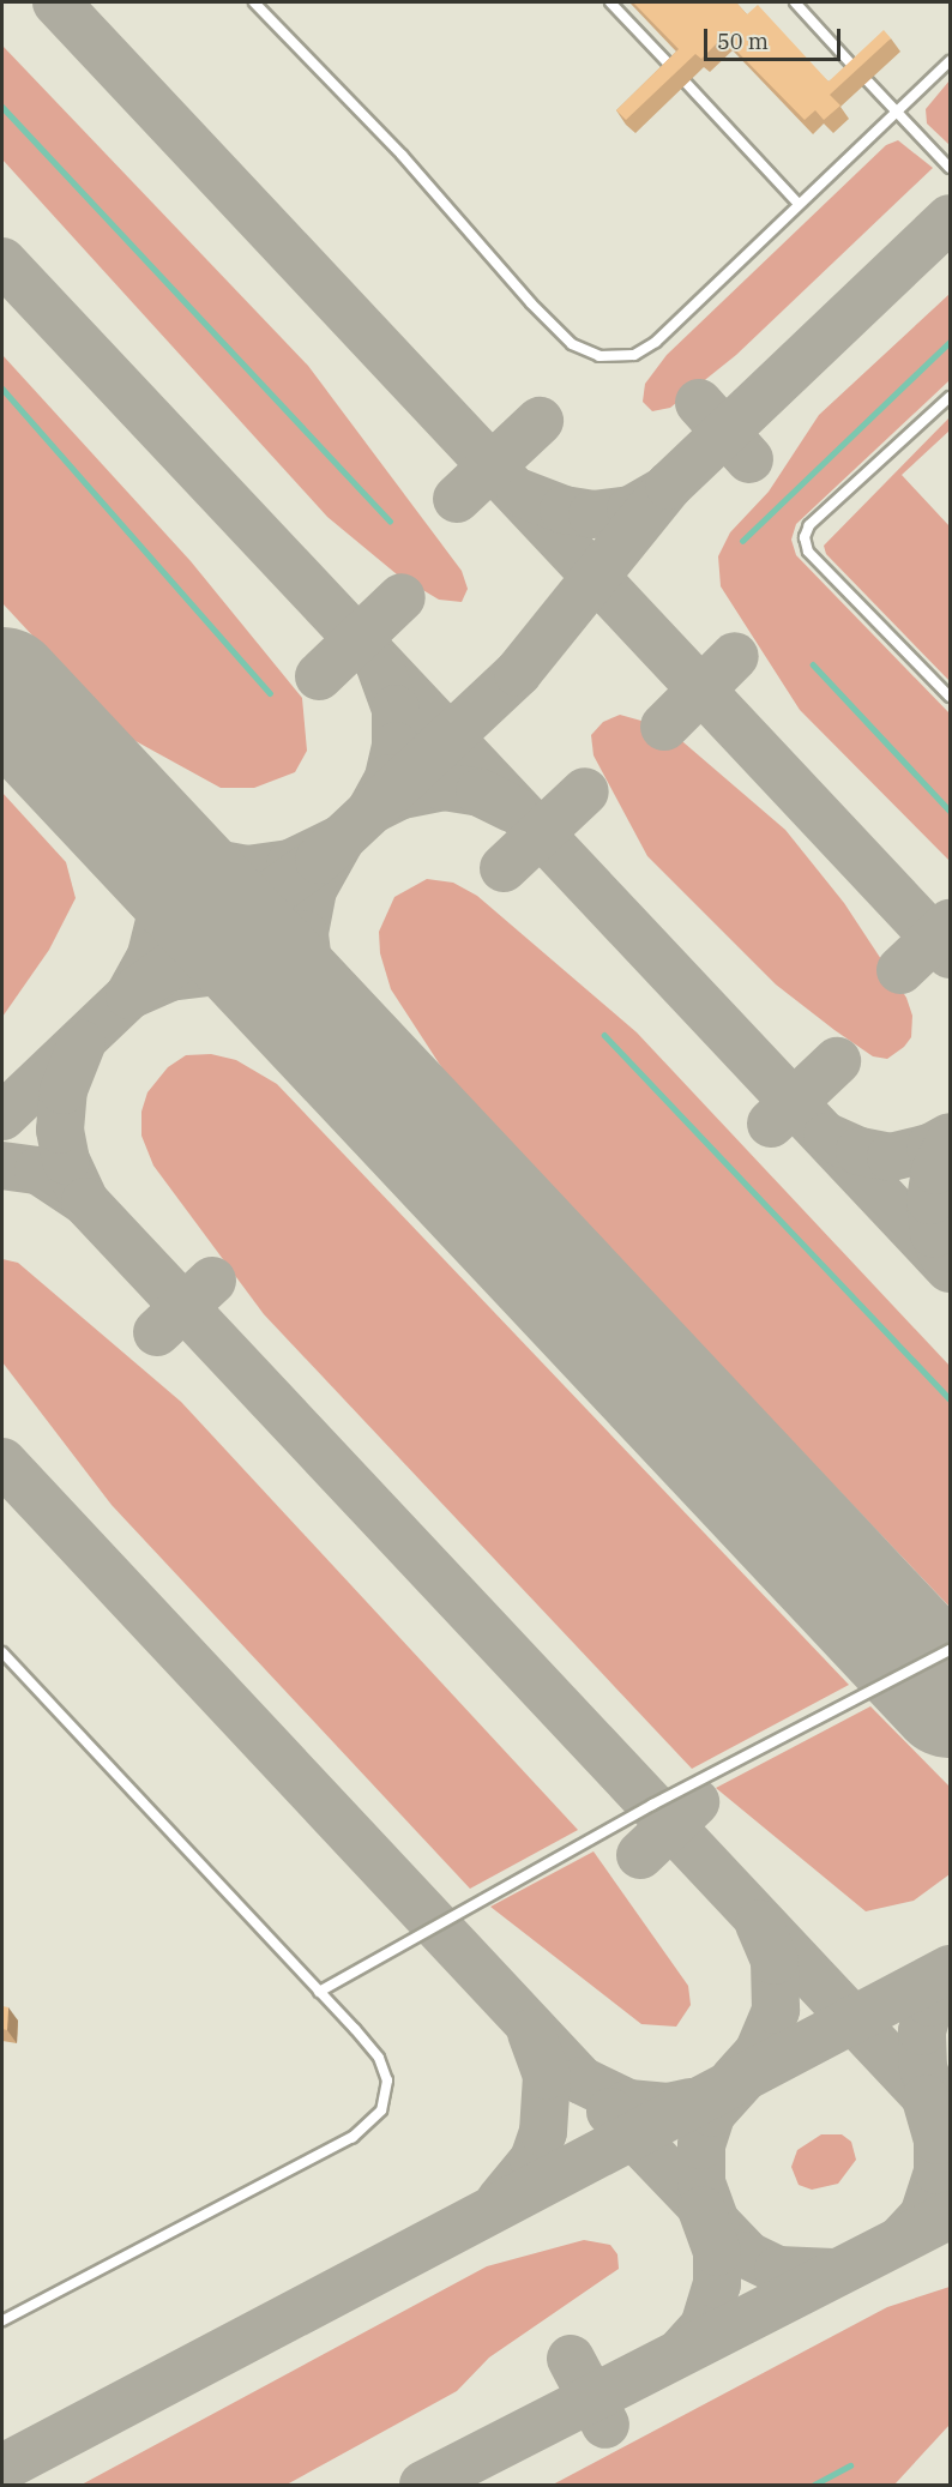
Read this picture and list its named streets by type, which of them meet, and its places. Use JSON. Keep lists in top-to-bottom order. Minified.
{"scale_bar":"50 m"}
